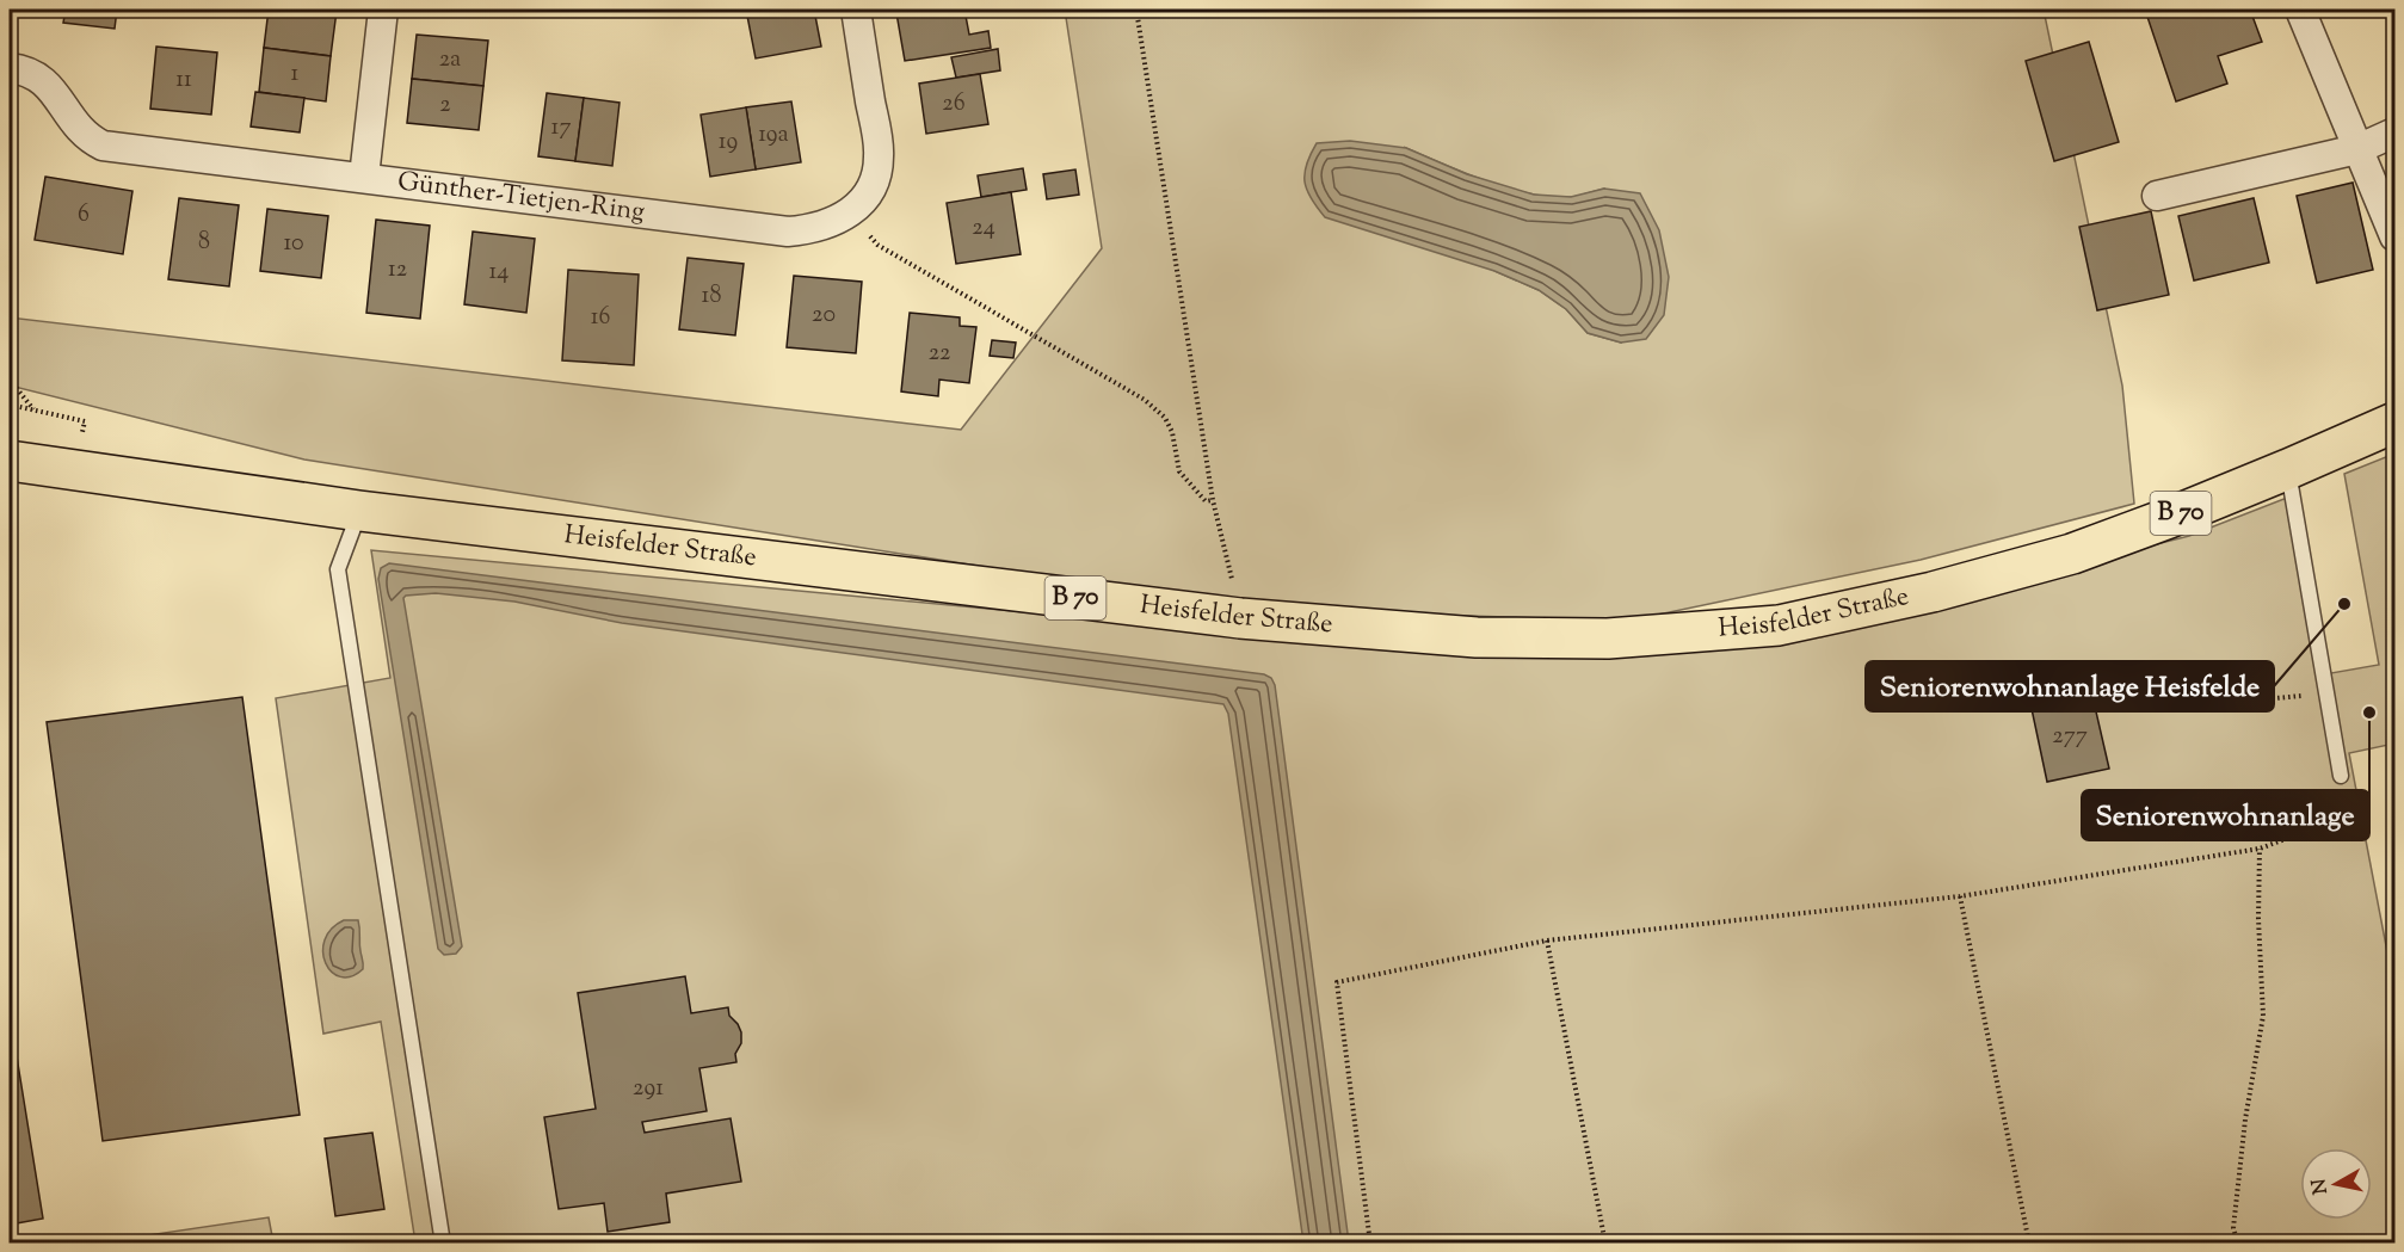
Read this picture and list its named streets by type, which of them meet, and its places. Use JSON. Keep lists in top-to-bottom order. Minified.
{"streets":{"main road":["B 70","Heisfelder Straße"],"street":["Günther-Tietjen-Ring"]},"places":["Seniorenwohnanlage Heisfelde","Seniorenwohnanlage"],"house_numbers":["2a","1","11","26","2","17","19a","19","6","24","8","10","12","14","18","20","16","22","277","291"],"north":"left"}
